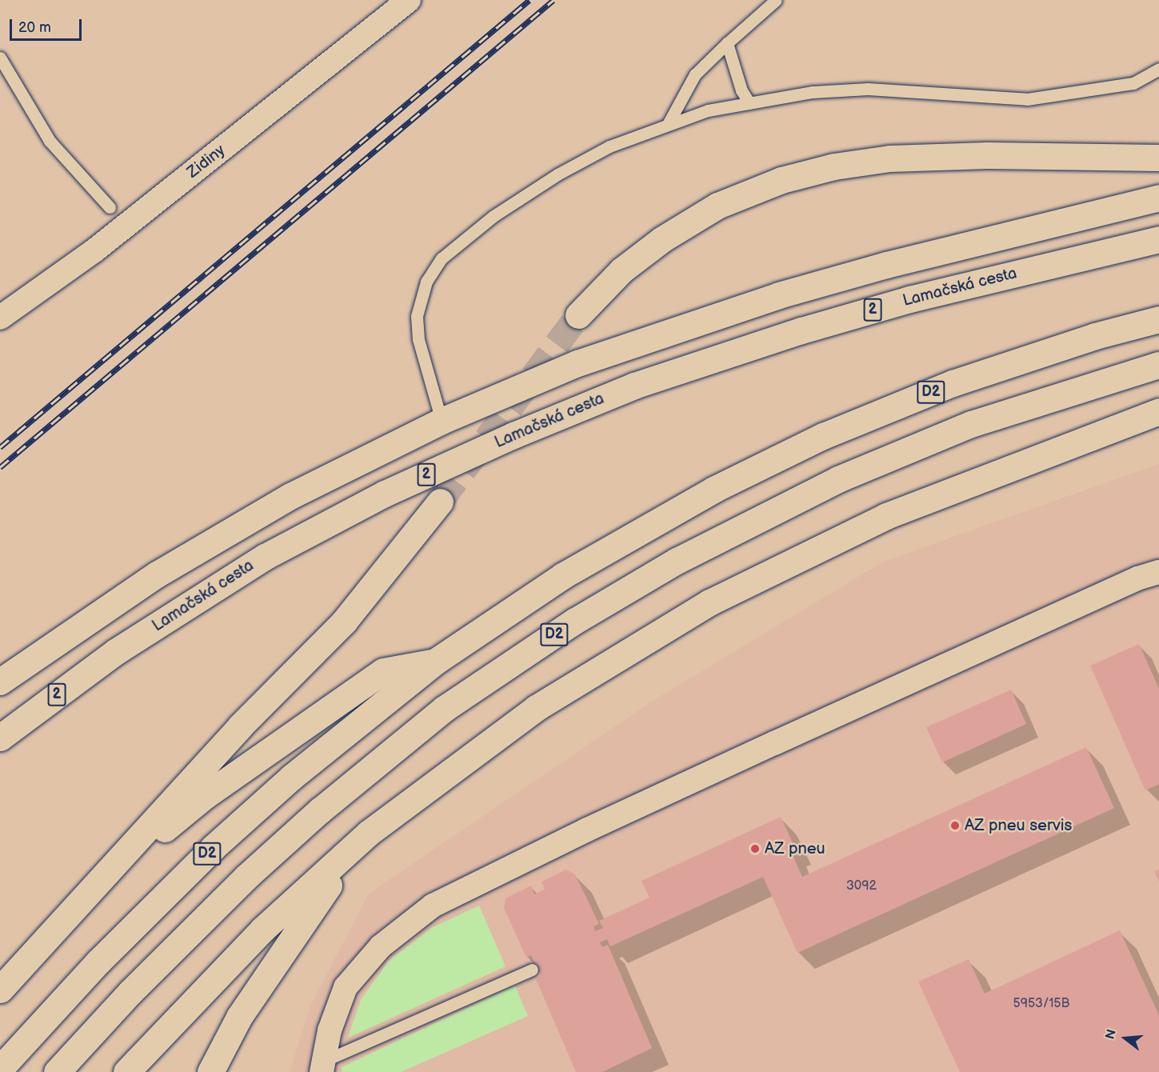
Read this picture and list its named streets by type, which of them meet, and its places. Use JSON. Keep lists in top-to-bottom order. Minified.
{"streets":{"main road":["Lamačská cesta","2","D2"],"street":["Zidiny"]},"places":["AZ pneu servis","AZ pneu"],"house_numbers":["3092","5953/15B"],"scale_bar":"20 m","north":"left"}
